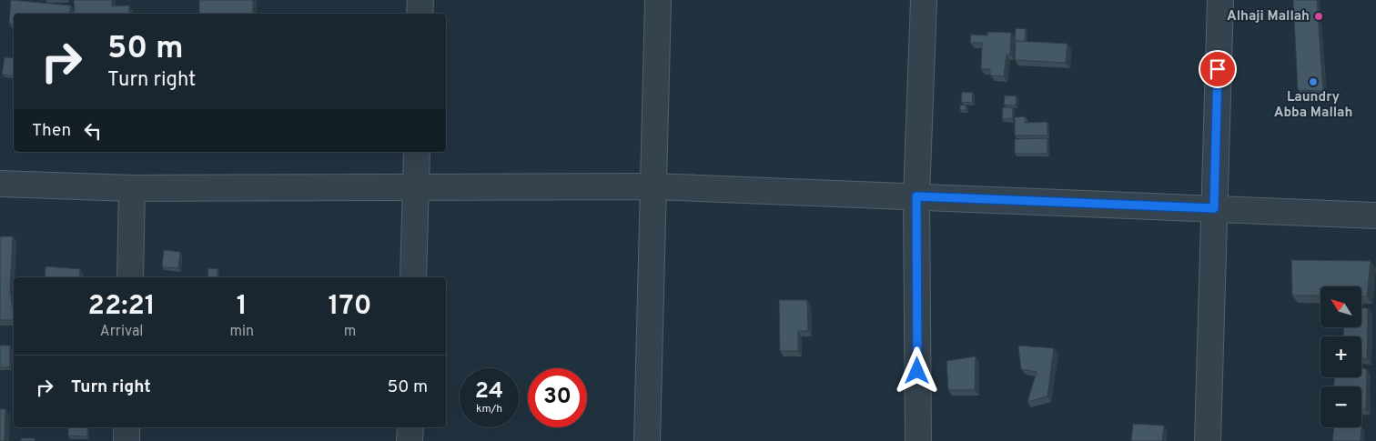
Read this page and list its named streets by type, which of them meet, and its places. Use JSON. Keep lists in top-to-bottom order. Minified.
{"places":["Alhaji Mallah","Laundry Abba Mallah"],"north":"top left","page":{"turn":["50 m","Turn right"],"then":"Then","eta":["22:21","Arrival","1","min","170","m"],"map_buttons":["+","−"],"list":[{"name":"Turn right","value":"50 m"}],"speed":"24 km/h","limit":"30"}}
